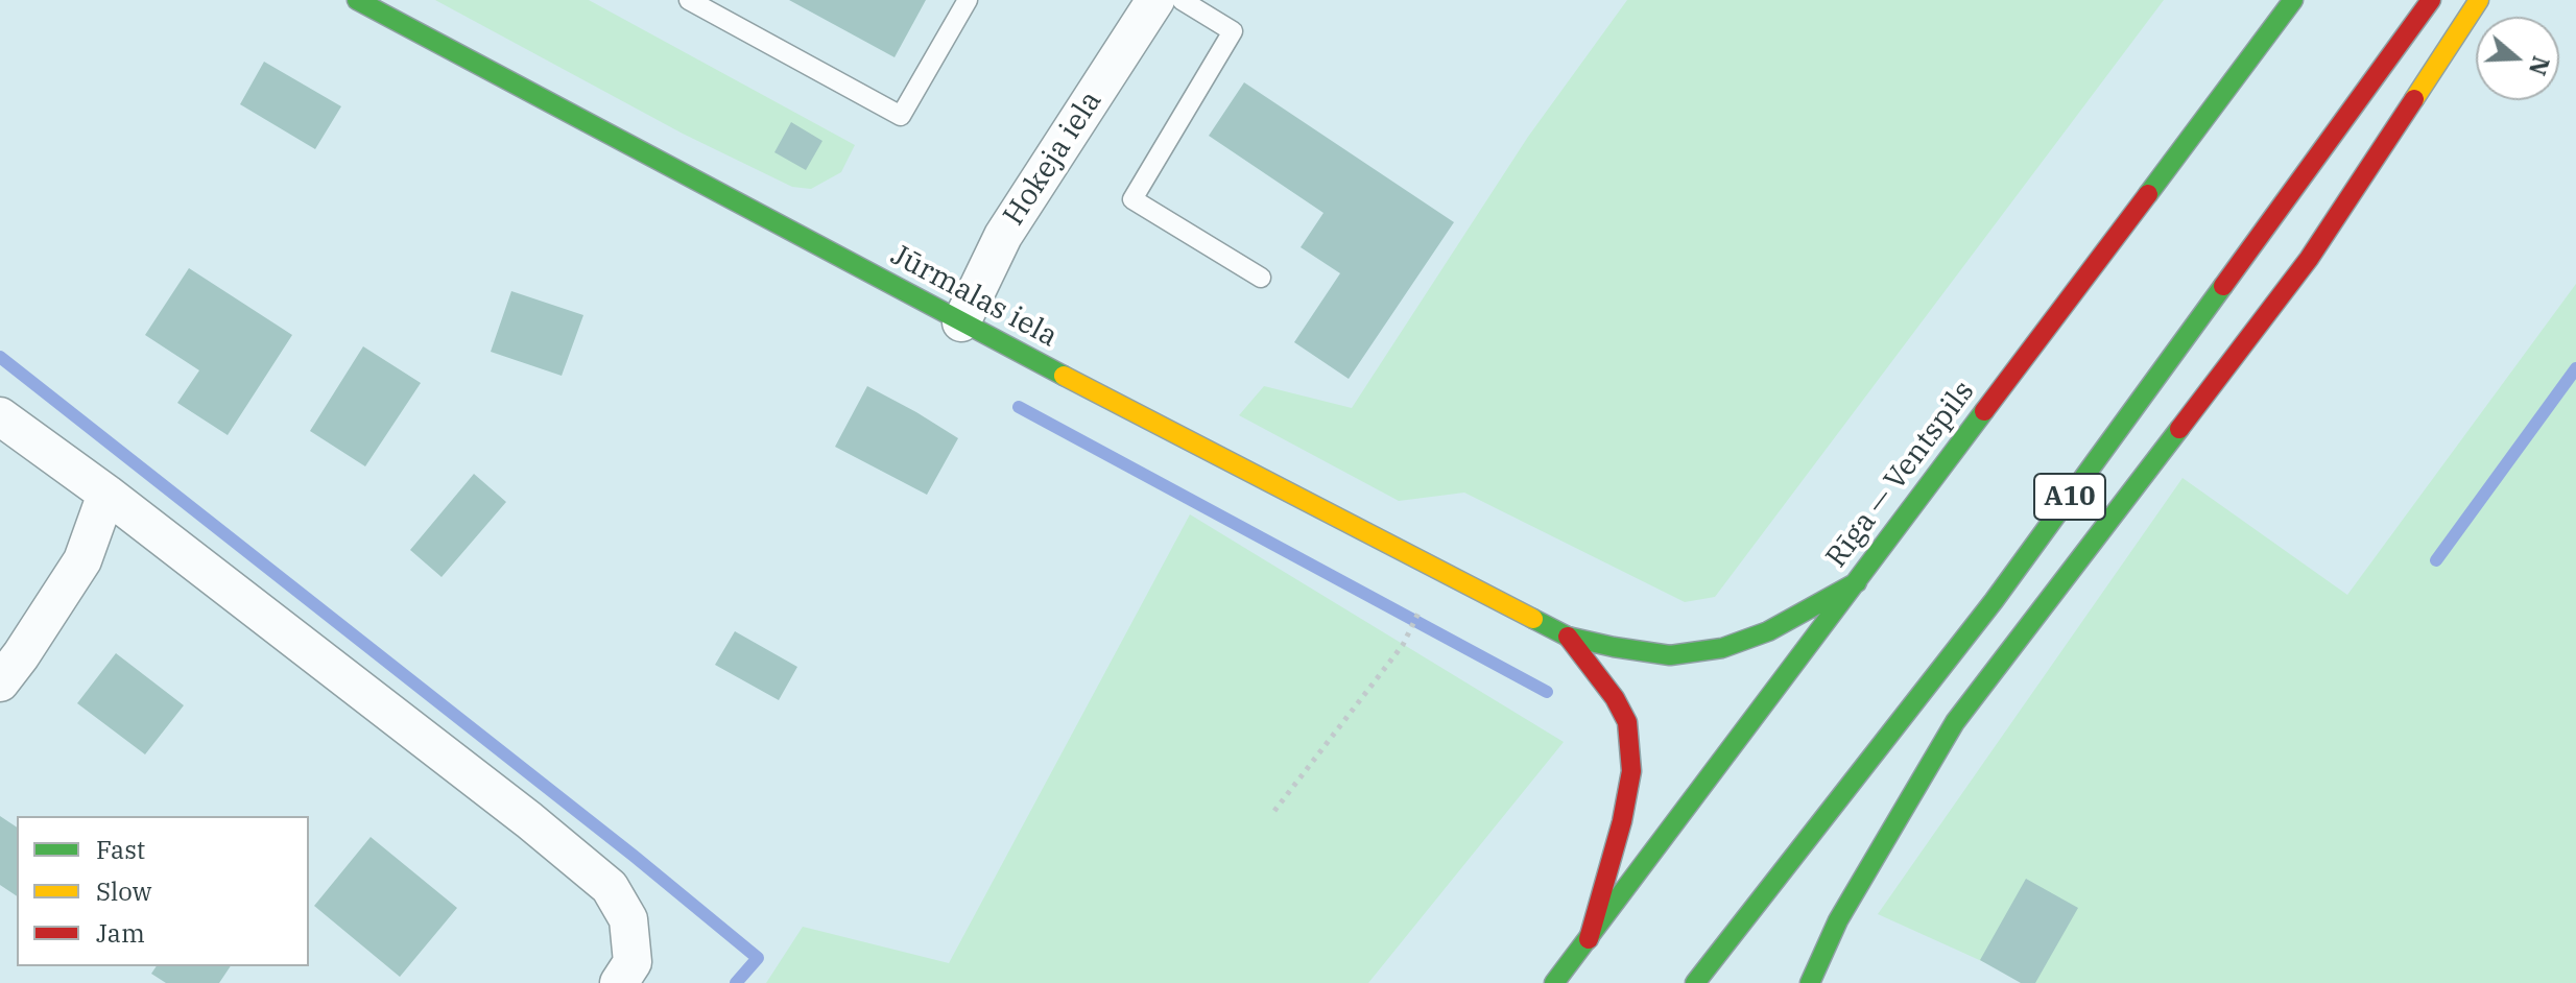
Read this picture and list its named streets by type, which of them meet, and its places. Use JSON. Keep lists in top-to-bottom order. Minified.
{"streets":{"main road":["Jūrmalas iela","Rīga — Ventspils","A10"],"street":["Hokeja iela"]},"crossings":[["Hokeja iela","Jūrmalas iela"]],"legend":["Fast","Slow","Jam"],"north":"right"}
